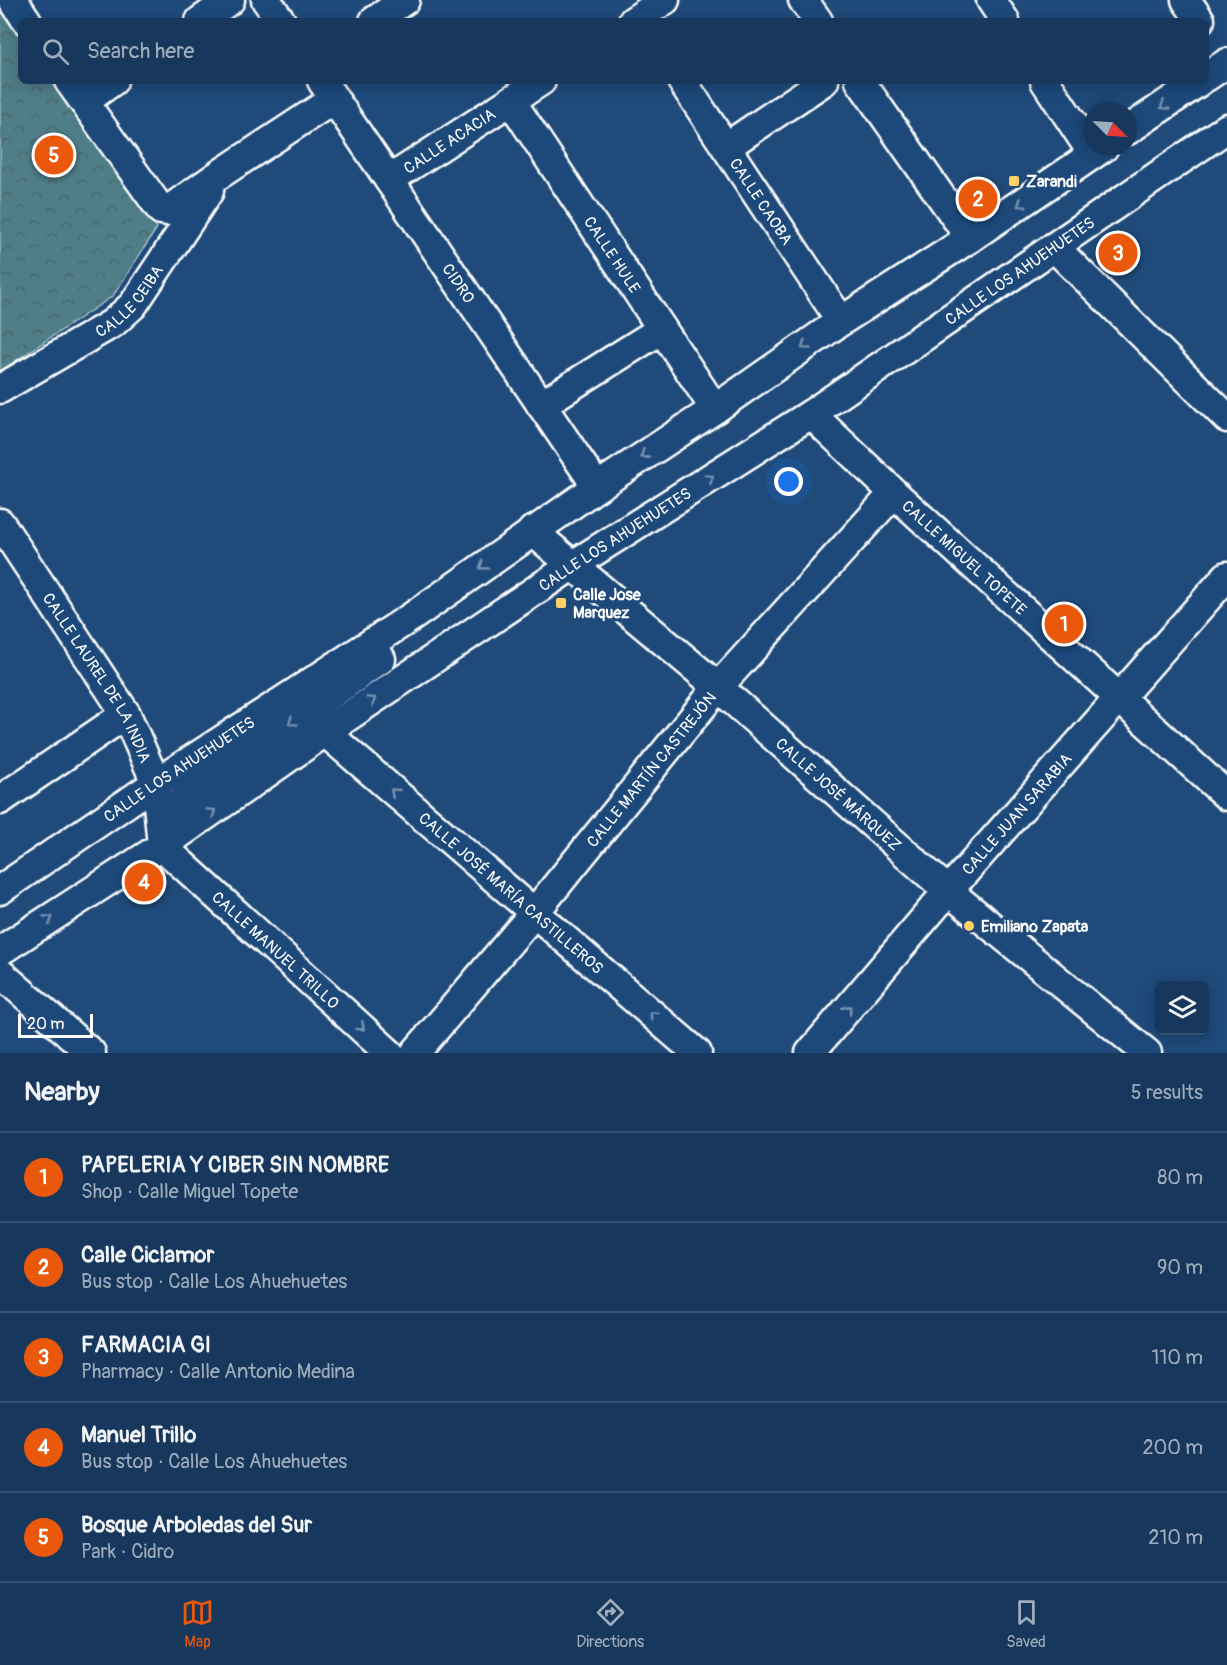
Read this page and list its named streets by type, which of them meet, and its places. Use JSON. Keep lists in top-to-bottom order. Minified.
{"streets":{"street":["CALLE ACACIA","CALLE CAOBA","CALLE HULE","CALLE LOS AHUEHUETES","CIDRO","CALLE CEIBA","CALLE MIGUEL TOPETE","CALLE LAUREL DE LA INDIA","CALLE MARTÍN CASTREJÓN","CALLE JOSÉ MÁRQUEZ","CALLE JUAN SARABIA","CALLE JOSÉ MARÍA CASTILLEROS","CALLE MANUEL TRILLO"]},"crossings":[["CALLE ACACIA","CALLE HULE"],["CALLE ACACIA","CIDRO"],["CALLE CAOBA","CALLE LOS AHUEHUETES"],["CALLE HULE","CALLE LOS AHUEHUETES"],["CALLE LOS AHUEHUETES","CIDRO"],["CALLE LOS AHUEHUETES","CALLE MIGUEL TOPETE"],["CALLE LOS AHUEHUETES","CALLE LAUREL DE LA INDIA"],["CALLE LOS AHUEHUETES","CALLE JOSÉ MÁRQUEZ"],["CALLE LOS AHUEHUETES","CALLE JOSÉ MARÍA CASTILLEROS"],["CALLE LOS AHUEHUETES","CALLE MANUEL TRILLO"],["CIDRO","CALLE CEIBA"],["CALLE MIGUEL TOPETE","CALLE MARTÍN CASTREJÓN"],["CALLE MIGUEL TOPETE","CALLE JUAN SARABIA"],["CALLE LAUREL DE LA INDIA","CALLE MANUEL TRILLO"],["CALLE MARTÍN CASTREJÓN","CALLE JOSÉ MÁRQUEZ"],["CALLE MARTÍN CASTREJÓN","CALLE JOSÉ MARÍA CASTILLEROS"],["CALLE JOSÉ MÁRQUEZ","CALLE JUAN SARABIA"]],"one_way":["CALLE JOSÉ MARÍA CASTILLEROS","CALLE MANUEL TRILLO"],"places":{"transit":["Zarandi","Calle Jose Marquez"],"other":["Emiliano Zapata"]},"scale_bar":"20 m","north":"bottom right","page":{"search":"Search here","pins":["5","2","3","1","4"],"scale":"20 m","heading":["Nearby","5 results"],"list":[{"mark":"1","name":"PAPELERIA Y CIBER SIN NOMBRE","note":"Shop · Calle Miguel Topete","value":"80 m"},{"mark":"2","name":"Calle Ciclamor","note":"Bus stop · Calle Los Ahuehuetes","value":"90 m"},{"mark":"3","name":"FARMACIA GI","note":"Pharmacy · Calle Antonio Medina","value":"110 m"},{"mark":"4","name":"Manuel Trillo","note":"Bus stop · Calle Los Ahuehuetes","value":"200 m"},{"mark":"5","name":"Bosque Arboledas del Sur","note":"Park · Cidro","value":"210 m"}],"nav":["Map","Directions","Saved"]}}
